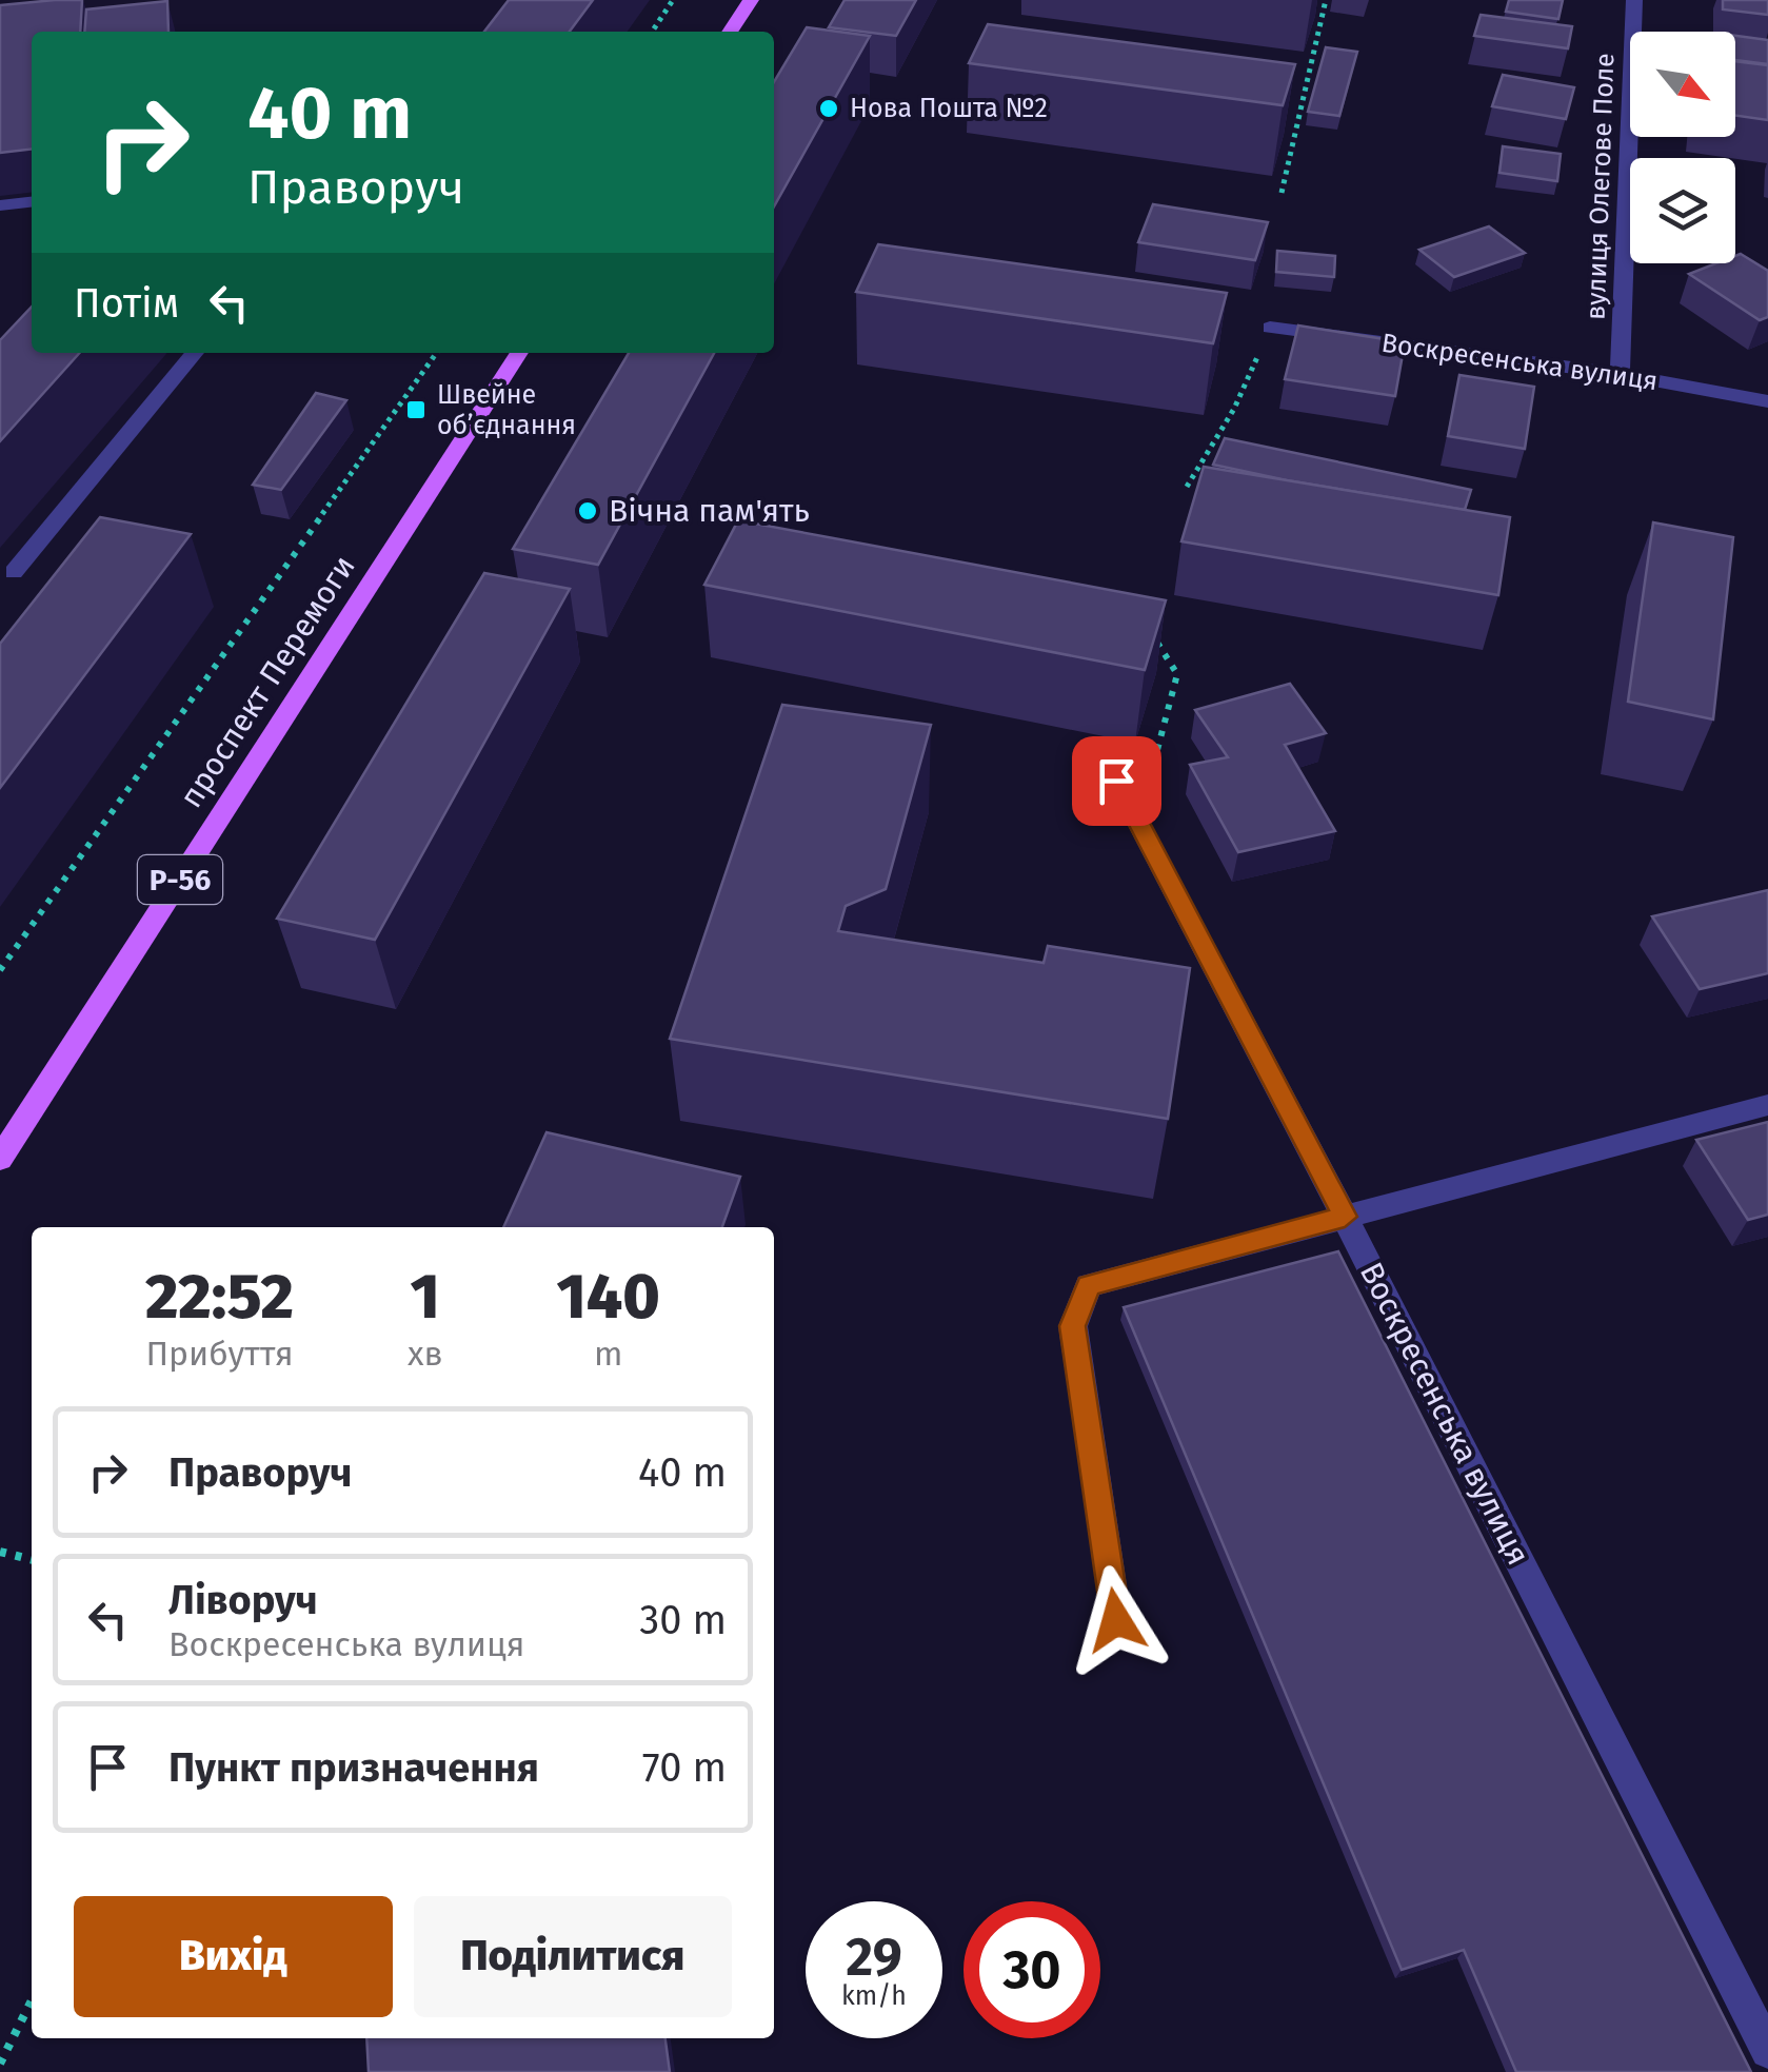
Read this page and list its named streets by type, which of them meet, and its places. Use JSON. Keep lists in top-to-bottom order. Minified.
{"streets":{"main road":["проспект Перемоги","Р-56"],"street":["вулиця Олегове Поле","Воскресенська вулиця"]},"crossings":[["вулиця Олегове Поле","Воскресенська вулиця"]],"places":{"other":["Нова Пошта №2","Вічна пам'ять"],"transit":["Швейне об’єднання"]},"north":"bottom right","page":{"turn":["40 m","Праворуч"],"then":"Потім","eta":["22:52","Прибуття","1","хв","140","m"],"list":[{"name":"Праворуч","value":"40 m"},{"name":"Ліворуч","note":"Воскресенська вулиця","value":"30 m"},{"name":"Пункт призначення","value":"70 m"}],"buttons":["Вихід","Поділитися"],"speed":"29 km/h","limit":"30"}}
